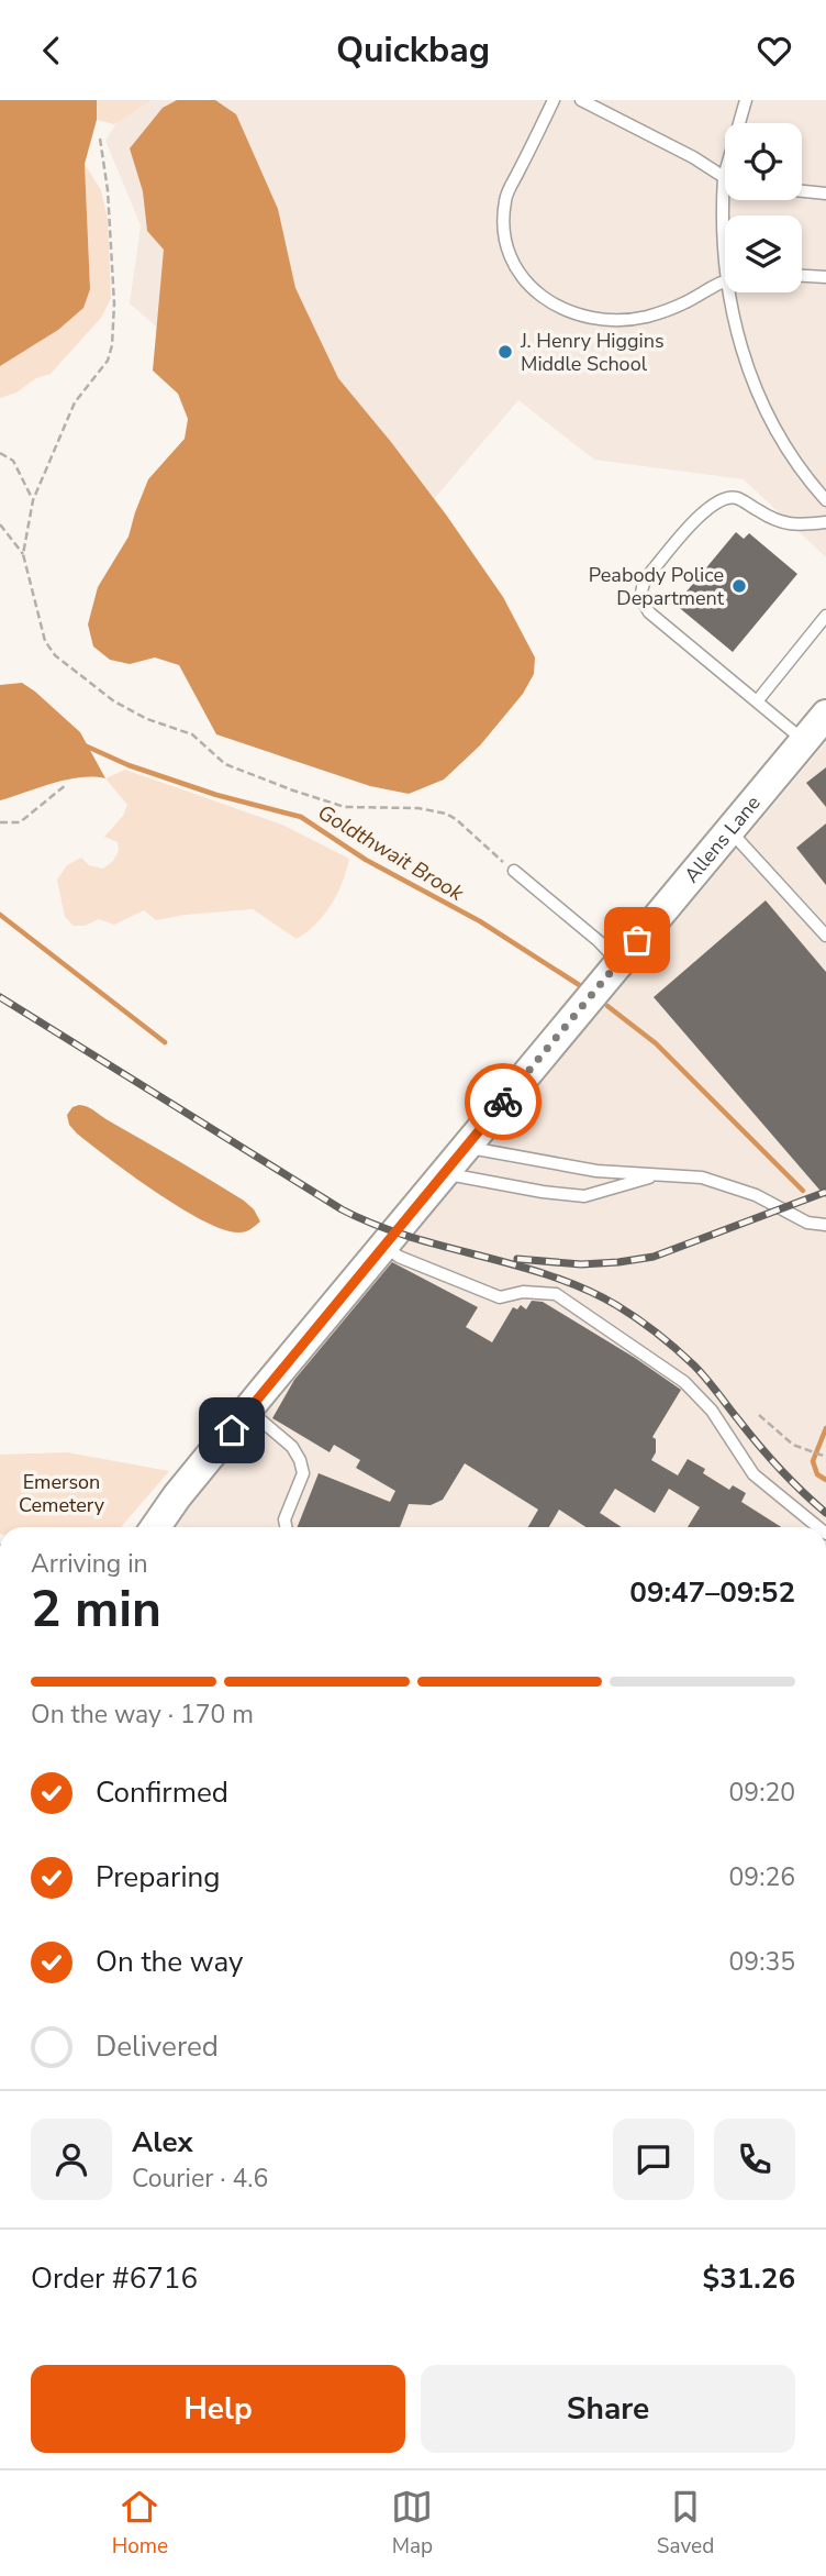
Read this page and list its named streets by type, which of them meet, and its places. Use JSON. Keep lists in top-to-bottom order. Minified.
{"streets":{"street":["Allens Lane"]},"water":["Goldthwait Brook"],"parks":["Emerson Cemetery"],"places":["J. Henry Higgins Middle School","Peabody Police Department"],"page":{"header":"Quickbag","heading":["2 min","Arriving in","09:47–09:52"],"panel":["Alex","Courier · 4.6","Order #6716","$31.26"],"bar":"On the way · 170 m","list":[["Confirmed","09:20"],["Preparing","09:26"],["On the way","09:35"],"Delivered"],"buttons":["Help","Share"],"tabs":["Home","Map","Saved"]}}
